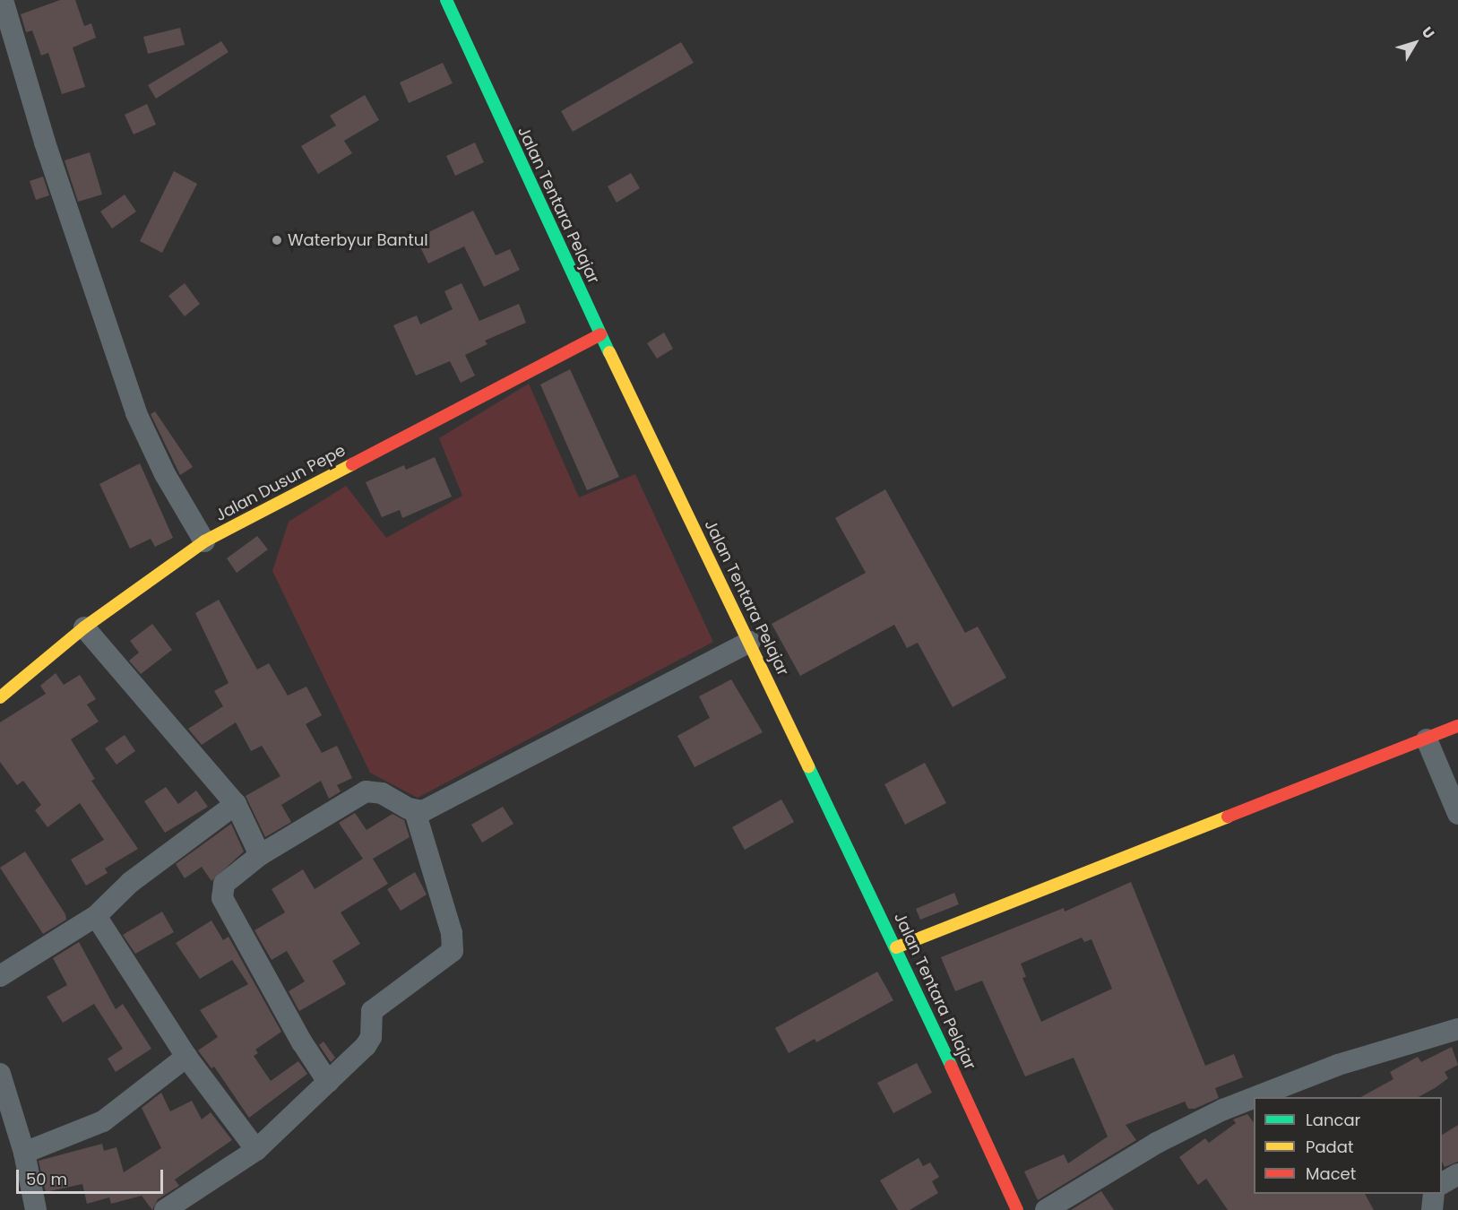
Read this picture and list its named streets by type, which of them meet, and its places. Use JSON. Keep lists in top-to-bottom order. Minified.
{"streets":{"main road":["Jalan Tentara Pelajar","Jalan Dusun Pepe"]},"crossings":[["Jalan Tentara Pelajar","Jalan Dusun Pepe"]],"places":["Waterbyur Bantul"],"legend":["Lancar","Padat","Macet"],"scale_bar":"50 m","north":"top right"}
